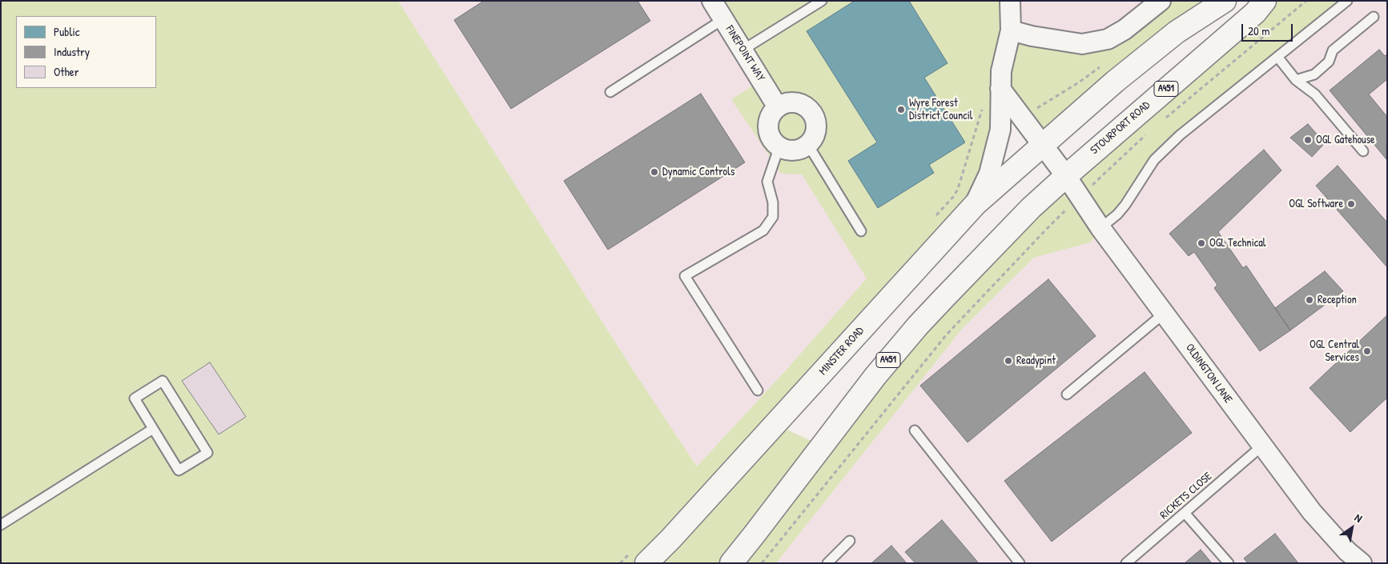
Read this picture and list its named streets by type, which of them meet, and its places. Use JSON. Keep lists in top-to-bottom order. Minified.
{"streets":{"main road":["A451","STOURPORT ROAD","MINSTER ROAD"],"street":["FINEPOINT WAY","OLDINGTON LANE"],"lane":["RICKETS CLOSE"]},"crossings":[["A451","STOURPORT ROAD"],["A451","OLDINGTON LANE"],["STOURPORT ROAD","OLDINGTON LANE"],["MINSTER ROAD","OLDINGTON LANE"],["OLDINGTON LANE","RICKETS CLOSE"]],"places":["Wyre Forest District Council","OGL Gatehouse","Dynamic Controls","OGL Software","OGL Technical","Reception","OGL Central Services","Readypint"],"legend":["Public","Industry","Other"],"scale_bar":"20 m","north":"top right"}
